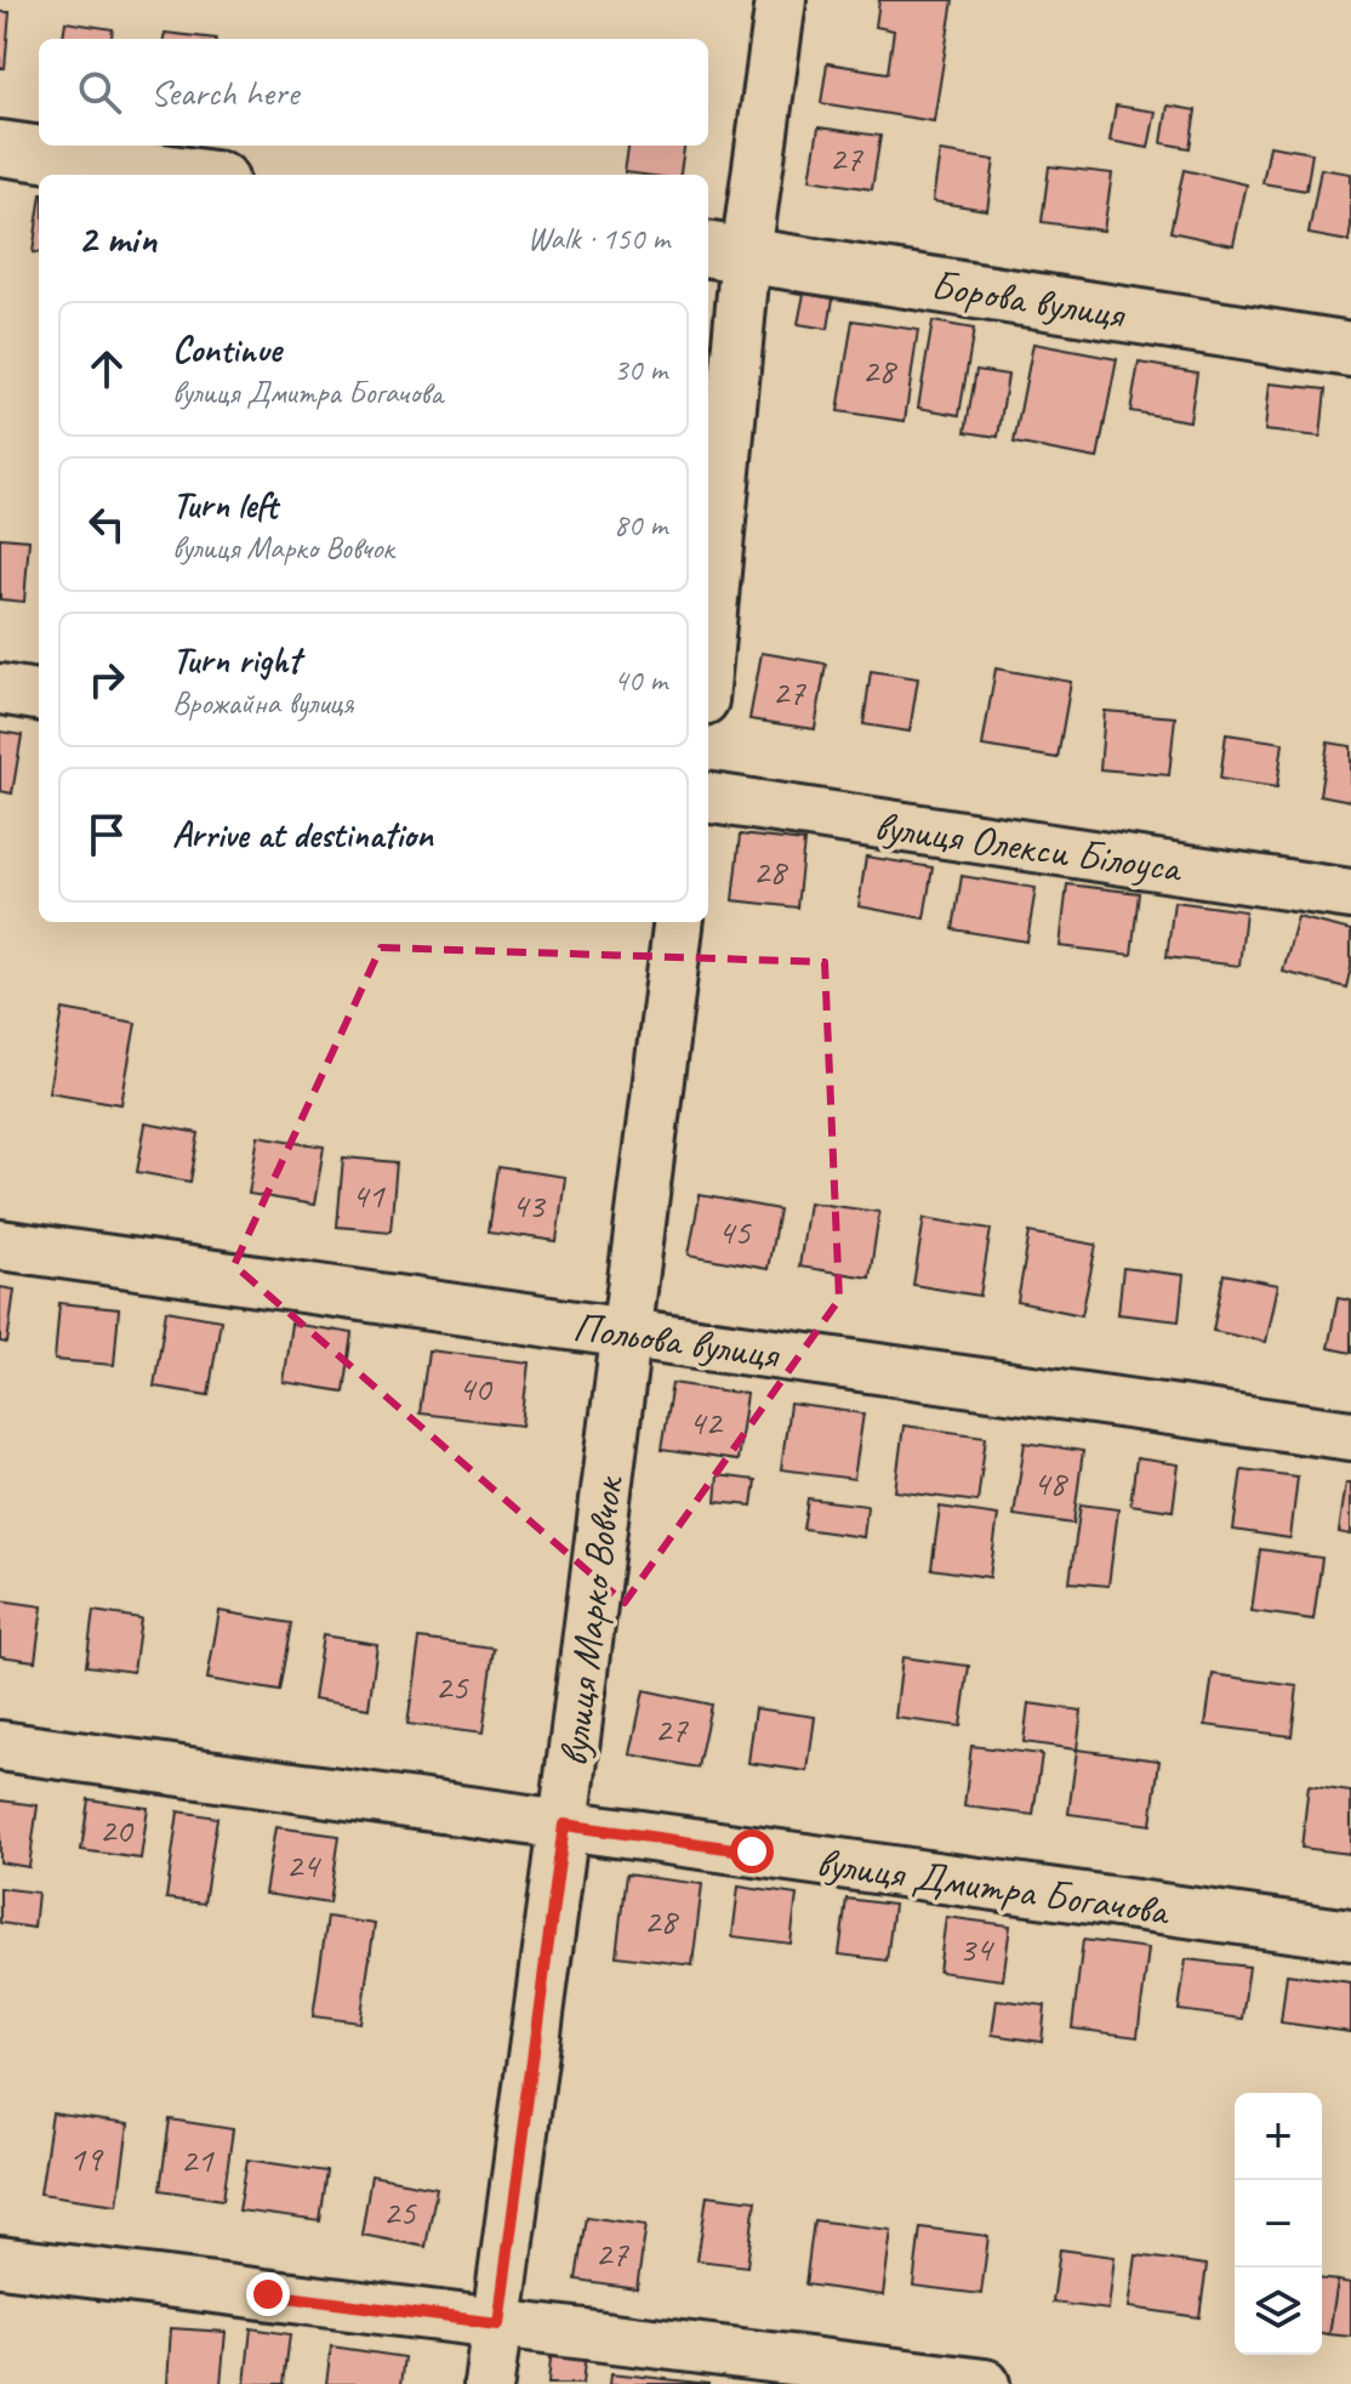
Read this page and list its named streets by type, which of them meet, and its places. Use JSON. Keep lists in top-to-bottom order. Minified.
{"streets":{"street":["Борова вулиця","вулиця Олекси Білоуса","Польова вулиця","вулиця Марко Вовчок","вулиця Дмитра Богачова"]},"crossings":[["Польова вулиця","вулиця Марко Вовчок"],["вулиця Марко Вовчок","вулиця Дмитра Богачова"]],"house_numbers":["27","28","27","28","41","43","45","40","42","48","25","27","20","24","28","34","19","21","25","27"],"page":{"search":"Search here","heading":["2 min","Walk · 150 m"],"list":[["Continue","вулиця Дмитра Богачова","30 m"],["Turn left","вулиця Марко Вовчок","80 m"],["Turn right","Врожайна вулиця","40 m"],"Arrive at destination"],"map_buttons":["+","−"]}}
